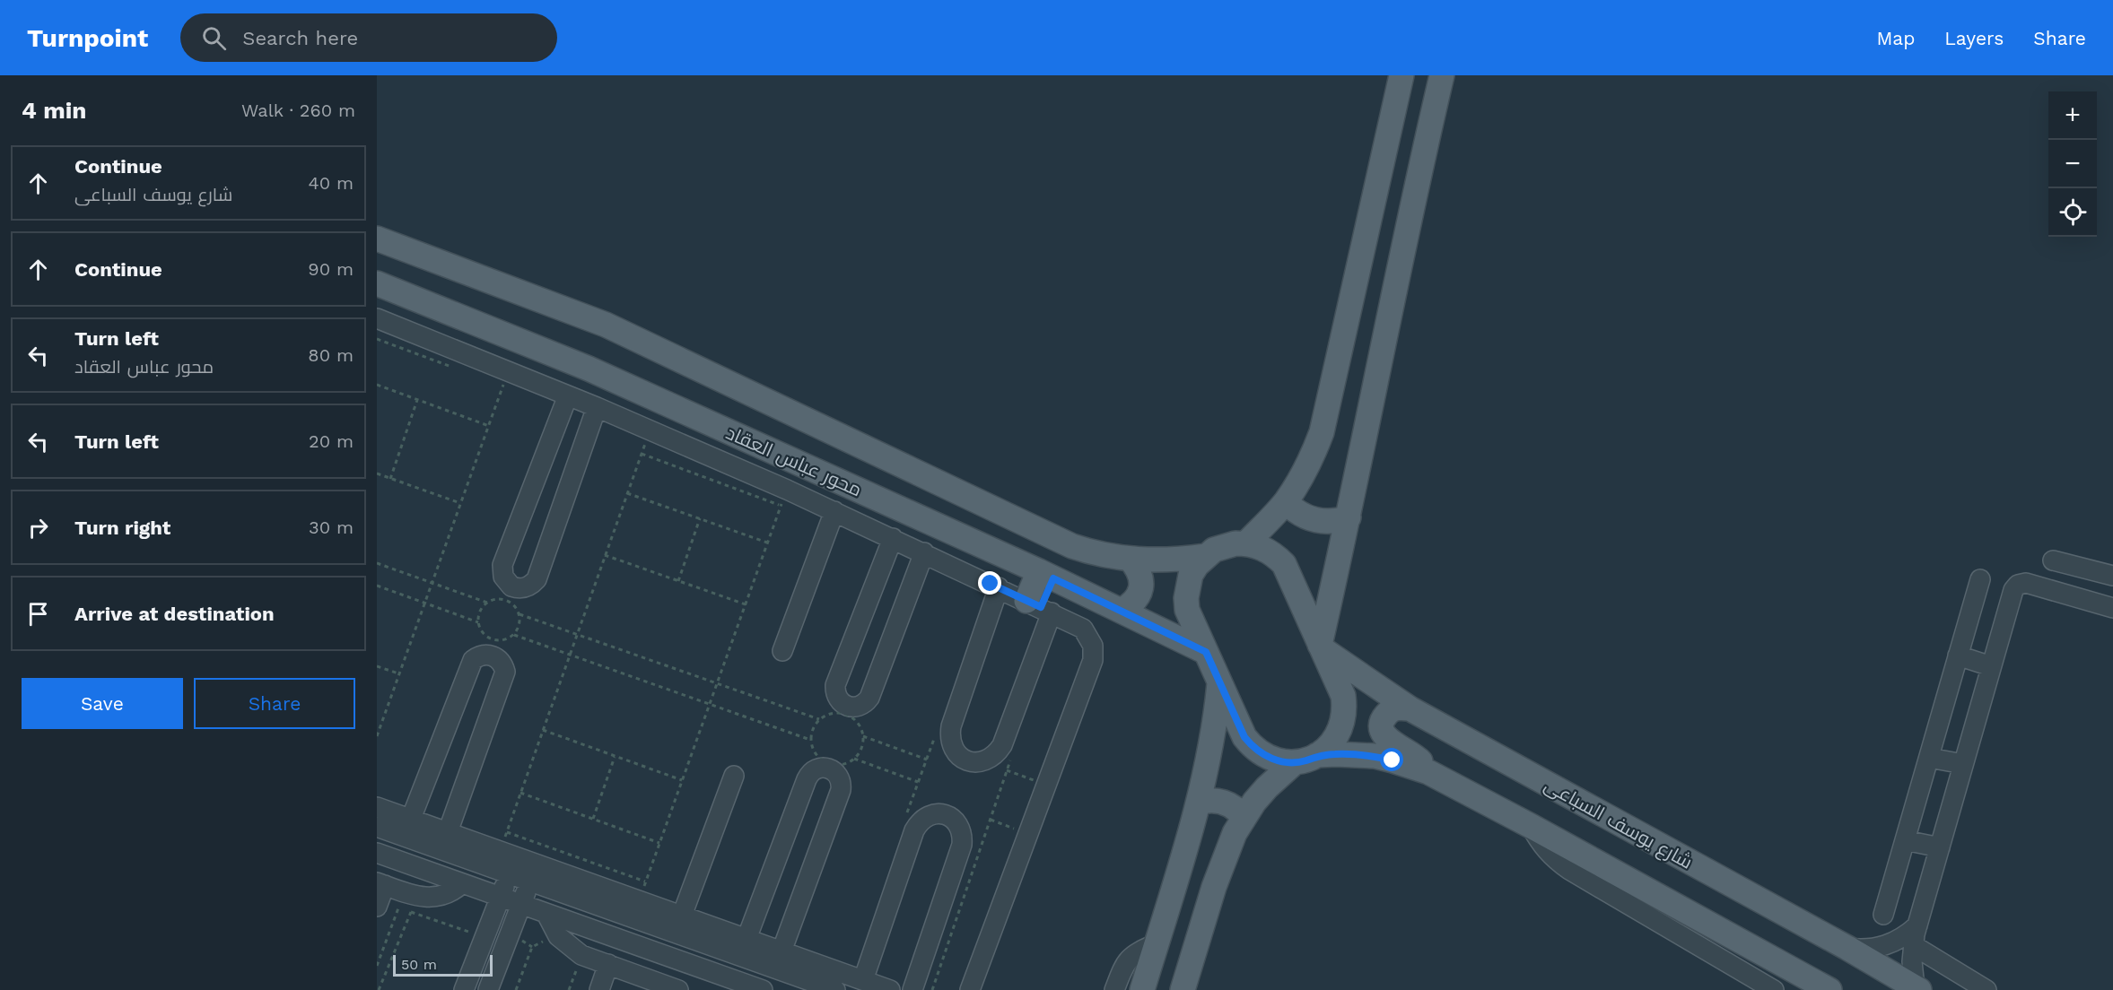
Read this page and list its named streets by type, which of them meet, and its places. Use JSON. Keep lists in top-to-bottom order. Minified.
{"streets":{"main road":["محور عباس العقاد","شارع يوسف السباعى"]},"scale_bar":"50 m","page":{"header":"Turnpoint","search":"Search here","nav":["Map","Layers","Share"],"heading":["4 min","Walk · 260 m"],"map_buttons":["+","−"],"list":[["Continue","شارع يوسف السباعى","40 m"],["Continue","90 m"],["Turn left","محور عباس العقاد","80 m"],["Turn left","20 m"],["Turn right","30 m"],"Arrive at destination"],"buttons":["Save","Share"],"scale":"50 m"}}
